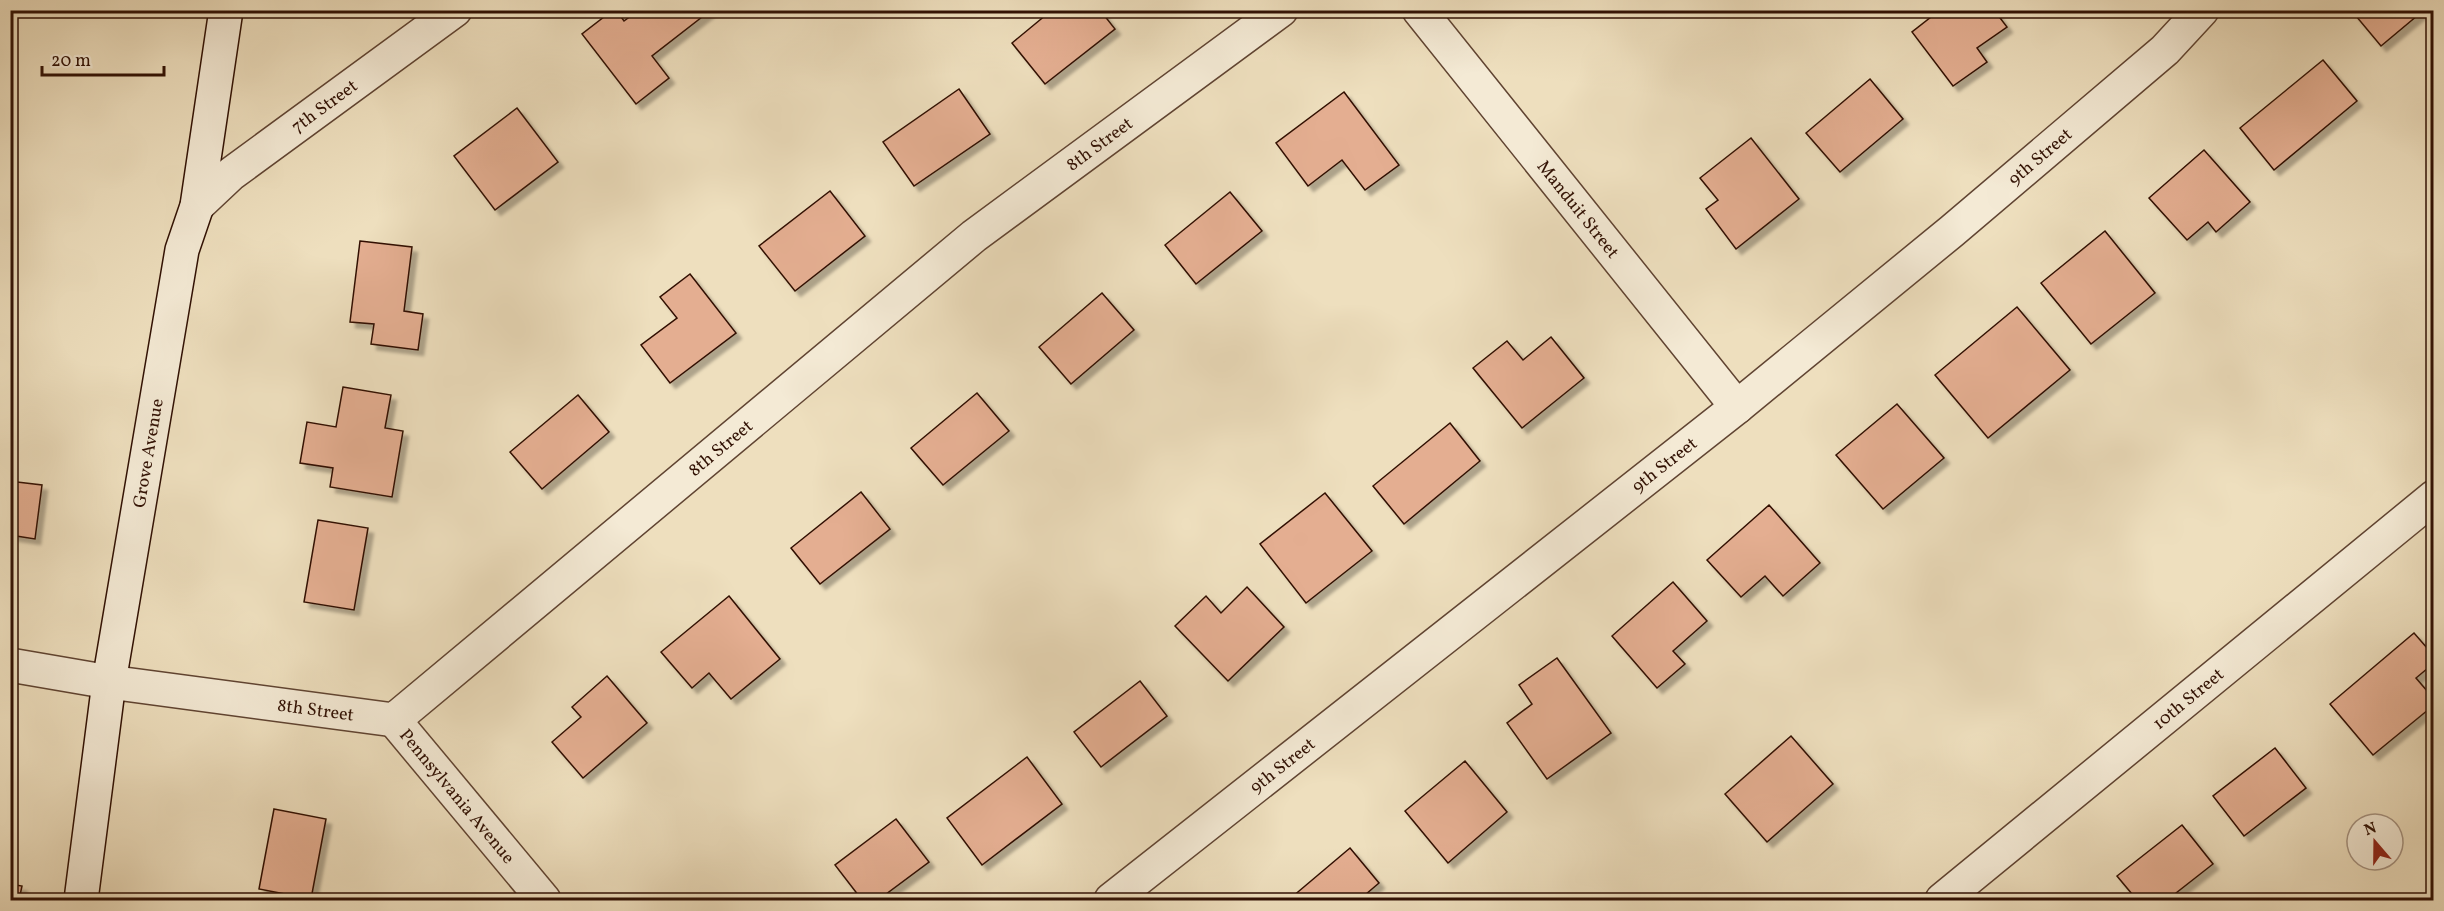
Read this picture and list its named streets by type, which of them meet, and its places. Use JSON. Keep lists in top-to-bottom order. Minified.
{"streets":{"street":["7th Street","8th Street","9th Street","Manduit Street","Grove Avenue","10th Street","Pennsylvania Avenue"]},"crossings":[["7th Street","Grove Avenue"],["8th Street","Grove Avenue"],["8th Street","Pennsylvania Avenue"],["9th Street","Manduit Street"]],"scale_bar":"20 m","north":"top"}
